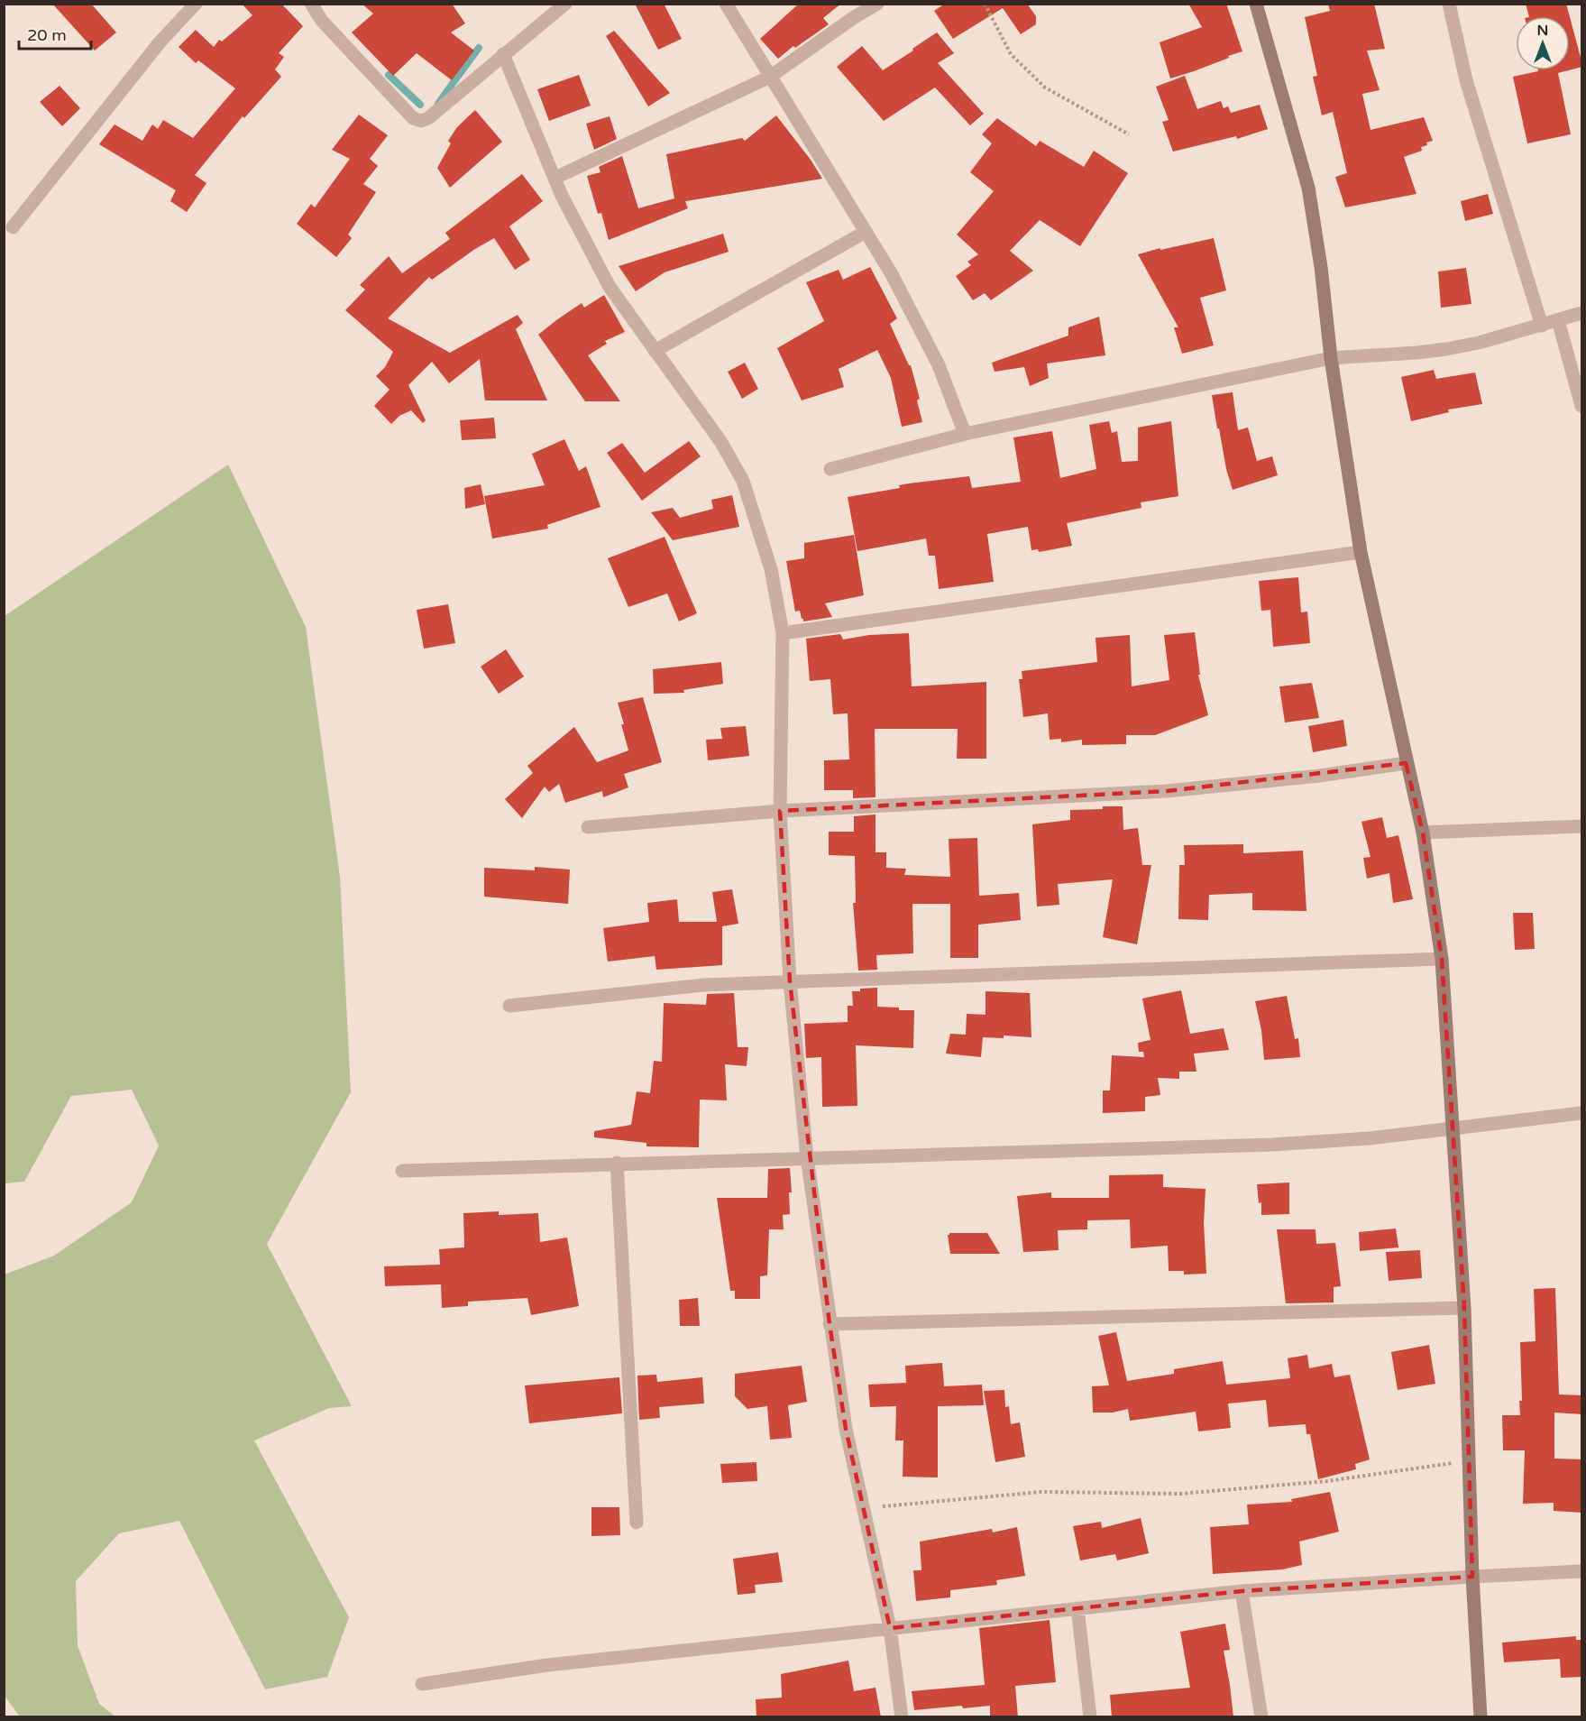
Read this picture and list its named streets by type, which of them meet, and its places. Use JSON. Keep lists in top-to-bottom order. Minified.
{"scale_bar":"20 m","north":"top"}
